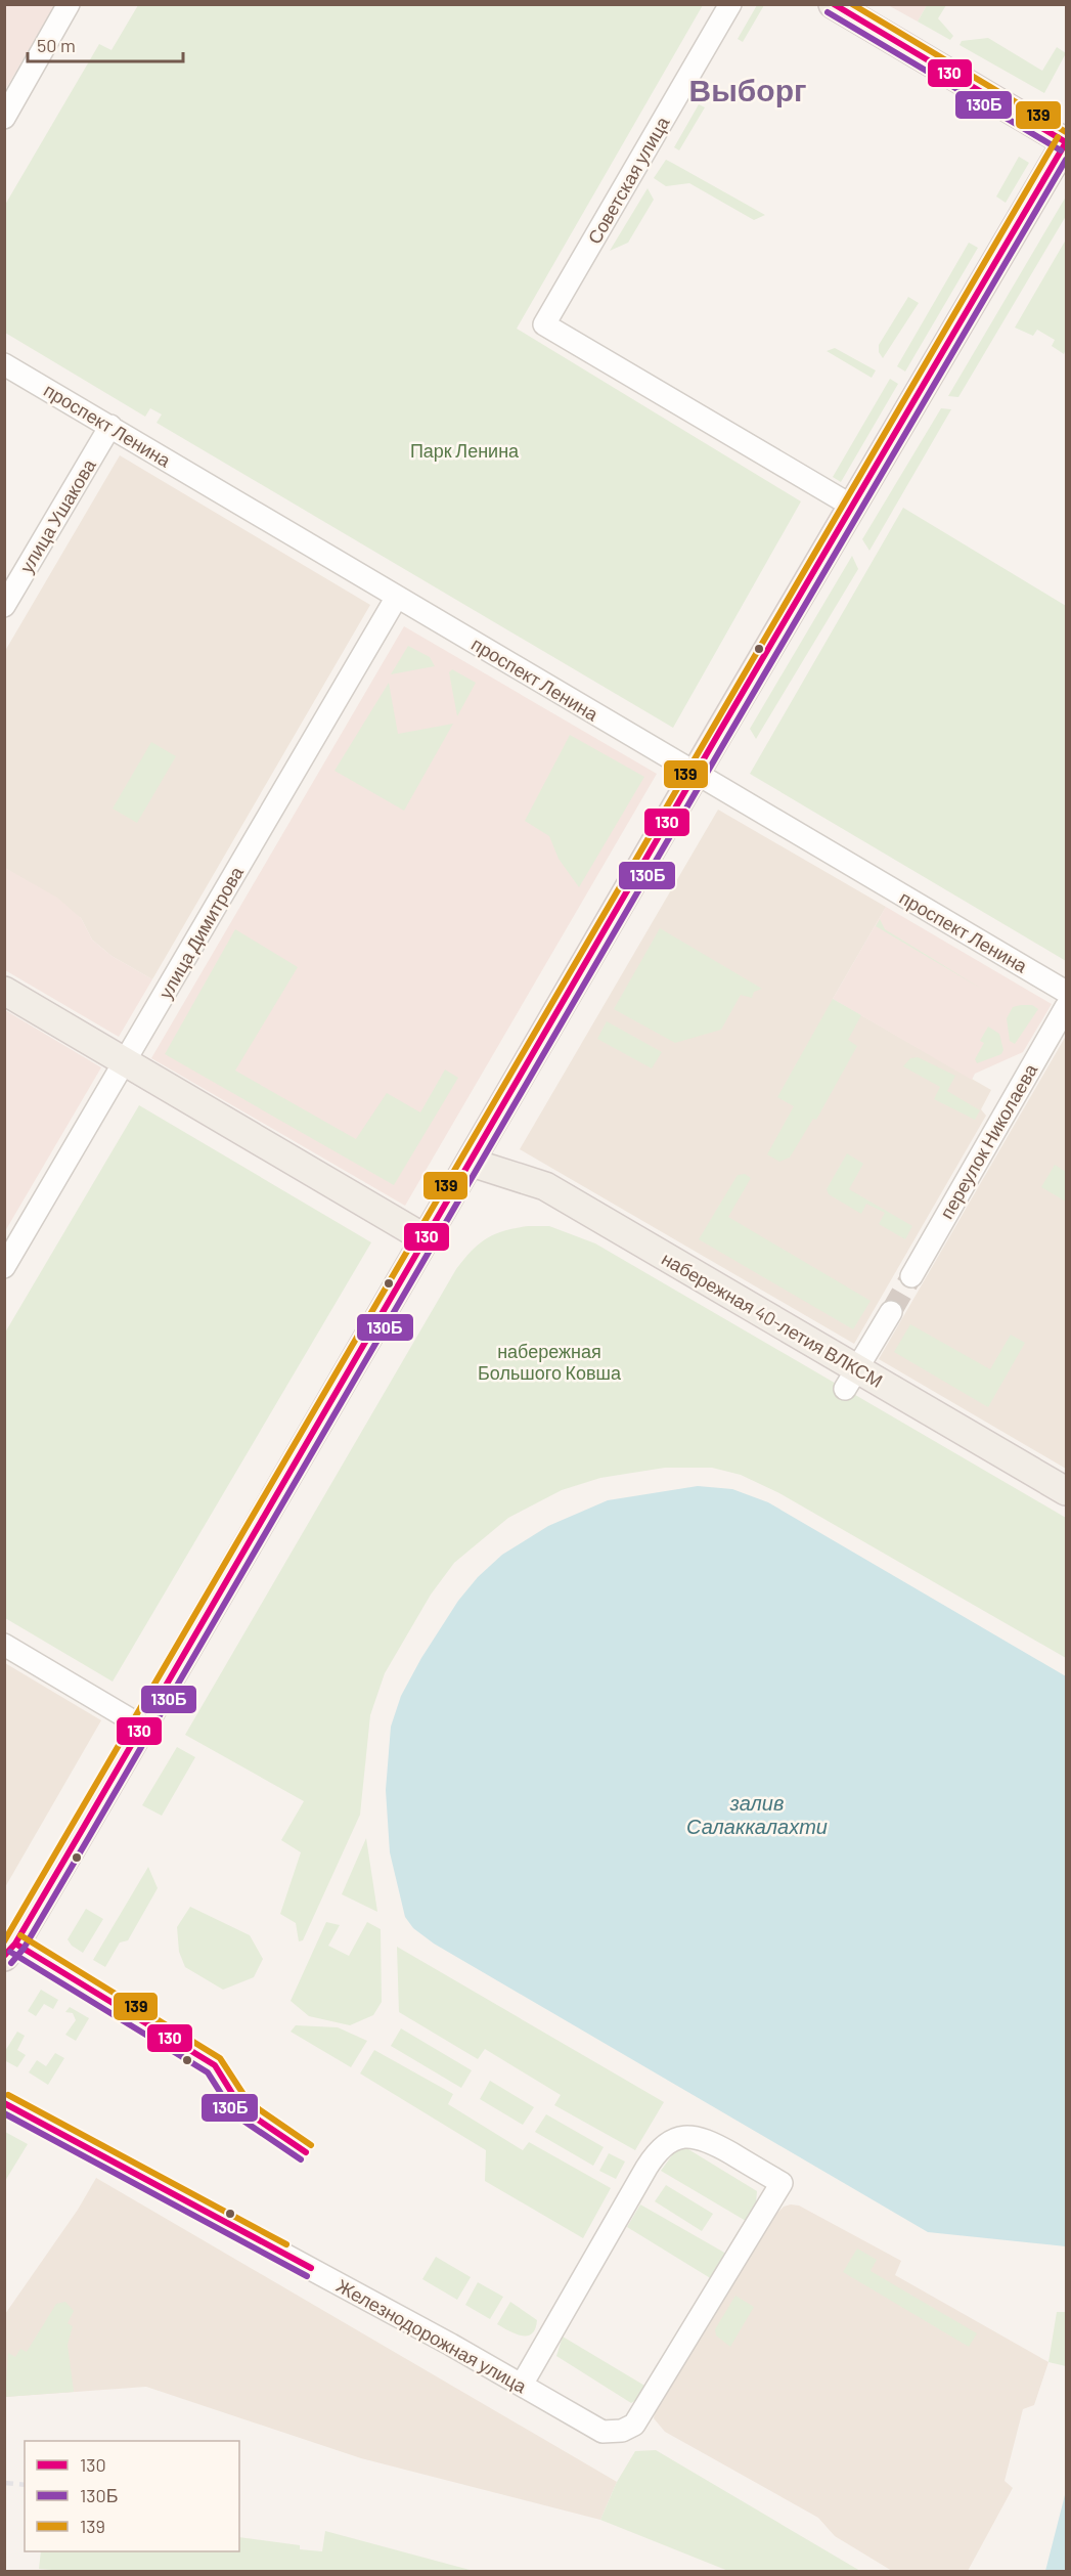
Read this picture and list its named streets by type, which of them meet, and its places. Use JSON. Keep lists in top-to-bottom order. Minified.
{"streets":{"main road":["набережная 40-летия ВЛКСМ"],"street":["Советская улица","проспект Ленина","улица Ушакова","улица Димитрова","переулок Николаева","Железнодорожная улица"]},"crossings":[["проспект Ленина","улица Ушакова"],["проспект Ленина","улица Димитрова"]],"districts":["Выборг"],"water":["залив Салаккалахти"],"parks":["Парк Ленина","набережная Большого Ковша"],"lines":["transit line 130","transit line 139","transit line 130Б"],"legend":["130","130Б","139"],"scale_bar":"50 m"}
